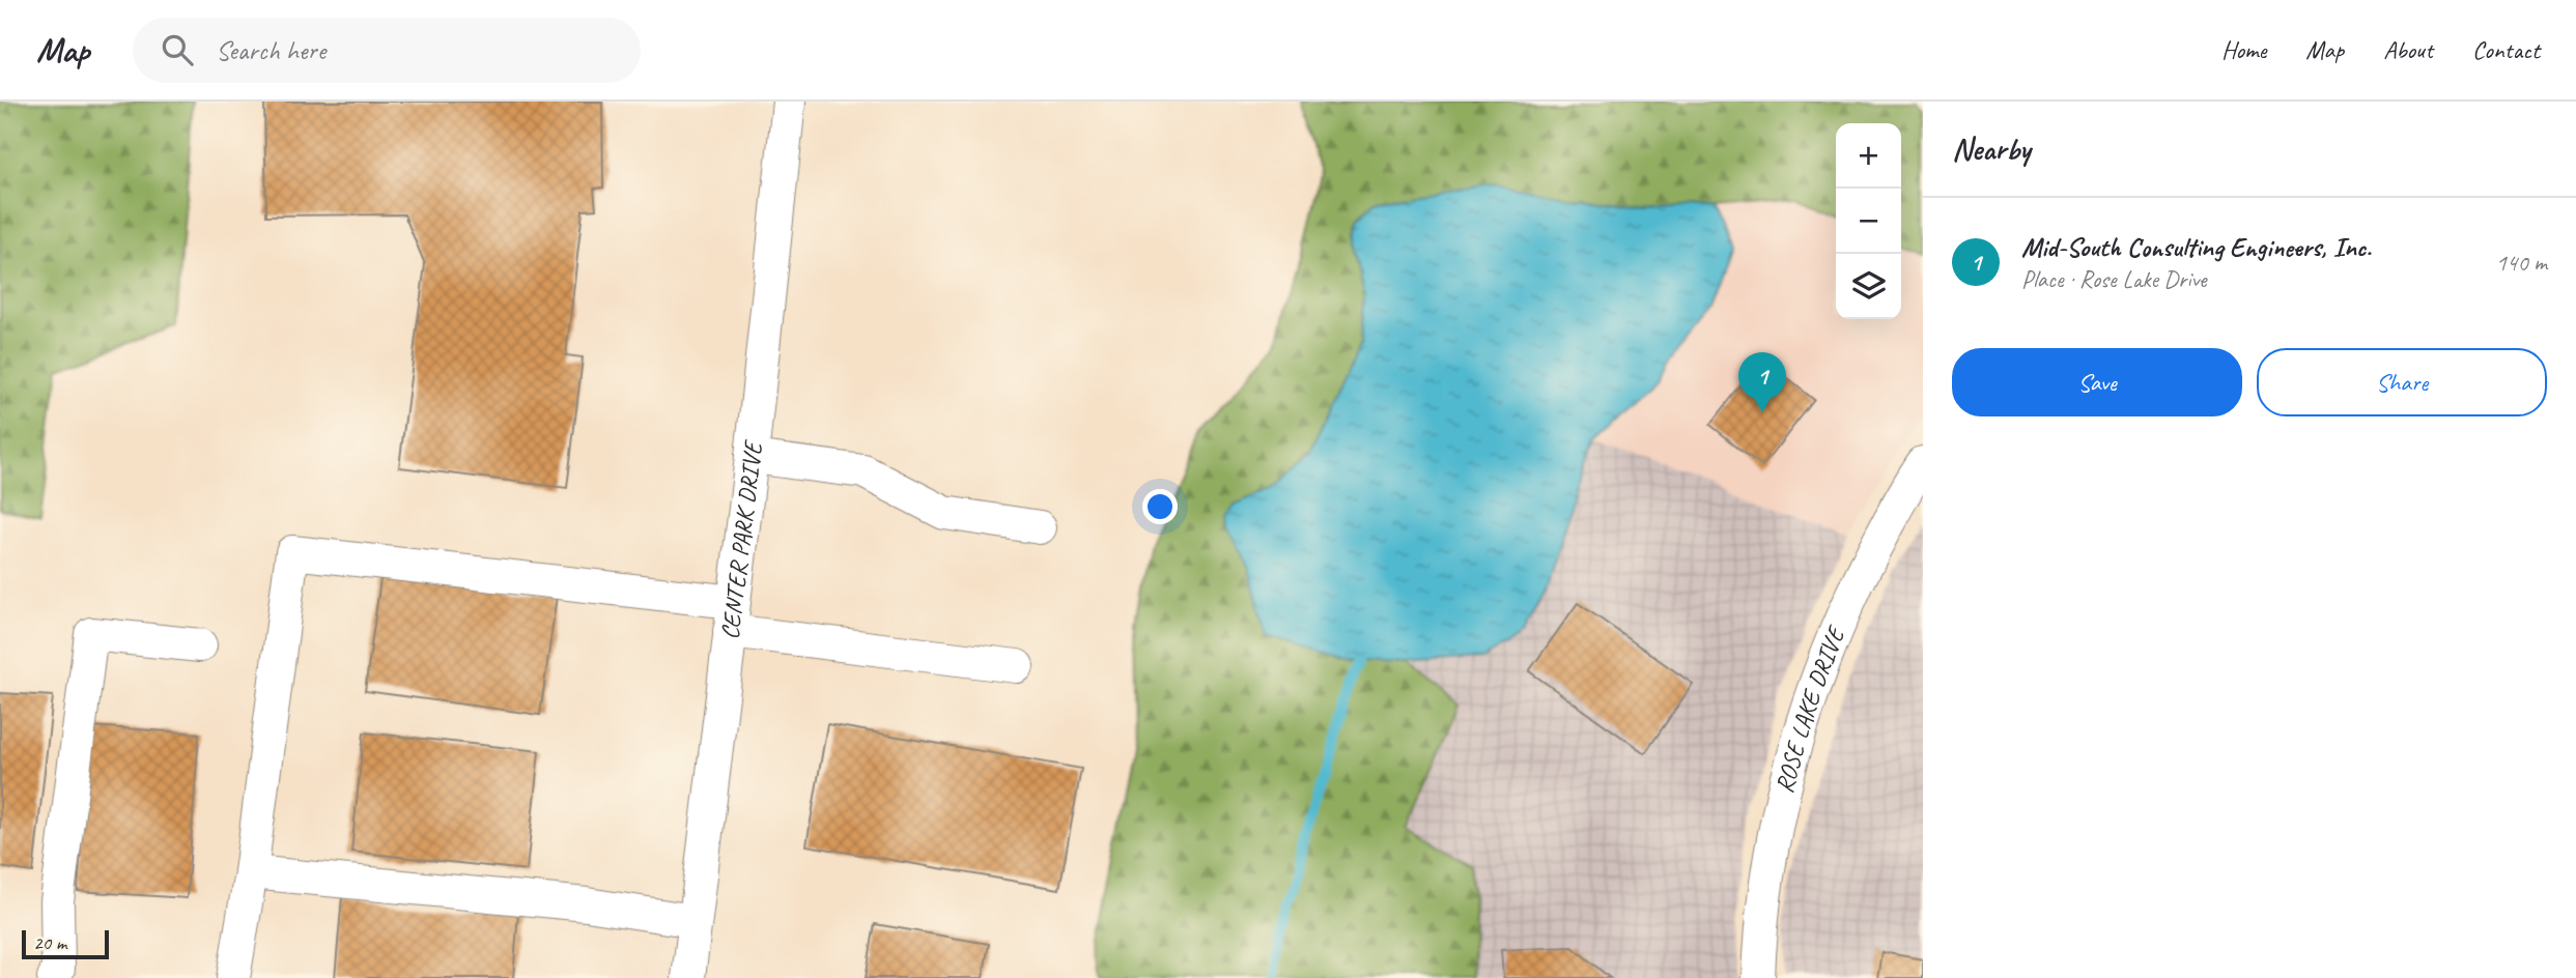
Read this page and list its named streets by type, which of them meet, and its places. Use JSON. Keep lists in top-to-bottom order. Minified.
{"streets":{"street":["CENTER PARK DRIVE","ROSE LAKE DRIVE"]},"scale_bar":"20 m","page":{"header":"Map","search":"Search here","nav":["Home","Map","About","Contact"],"heading":"Nearby","map_buttons":["+","−"],"list":[{"mark":"1","name":"Mid-South Consulting Engineers, Inc.","note":"Place · Rose Lake Drive","value":"140 m"}],"buttons":["Save","Share"],"pins":"1","scale":"20 m"}}
